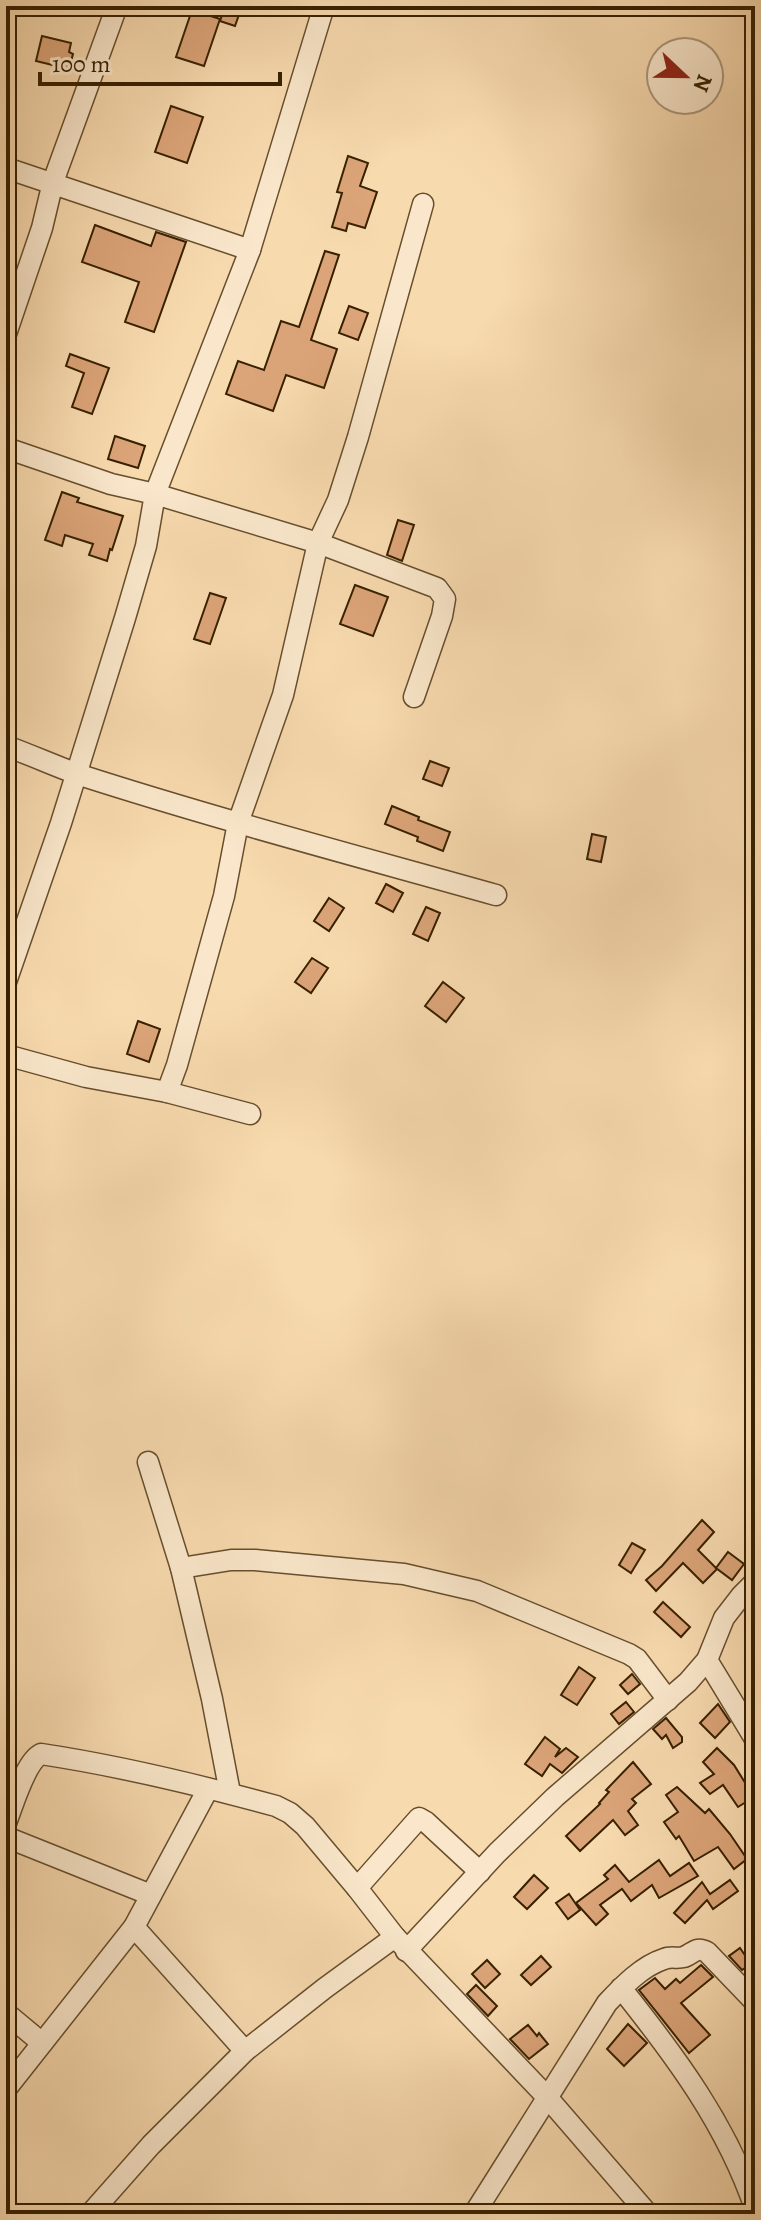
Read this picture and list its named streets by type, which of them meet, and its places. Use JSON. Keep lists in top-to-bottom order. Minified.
{"scale_bar":"100 m","north":"right"}
